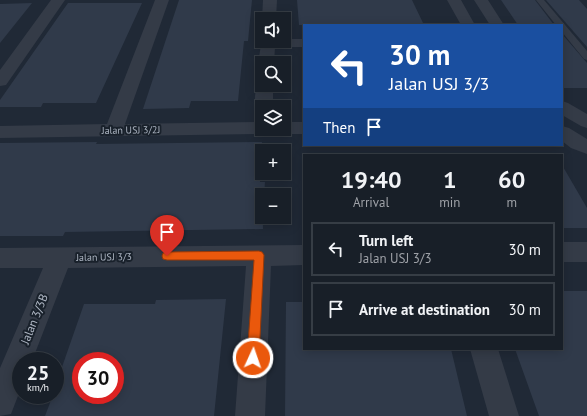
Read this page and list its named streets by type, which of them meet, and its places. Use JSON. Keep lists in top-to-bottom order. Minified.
{"streets":{"street":["Jalan USJ 3/2J","Jalan USJ 3/3","Jalan 3/3B"]},"crossings":[["Jalan USJ 3/3","Jalan 3/3B"]],"page":{"map_buttons":["+","−"],"turn":["30 m","Jalan USJ 3/3"],"then":"Then","eta":["19:40","Arrival","1","min","60","m"],"list":[{"name":"Turn left","note":"Jalan USJ 3/3","value":"30 m"},{"name":"Arrive at destination","value":"30 m"}],"speed":"25 km/h","limit":"30"}}
